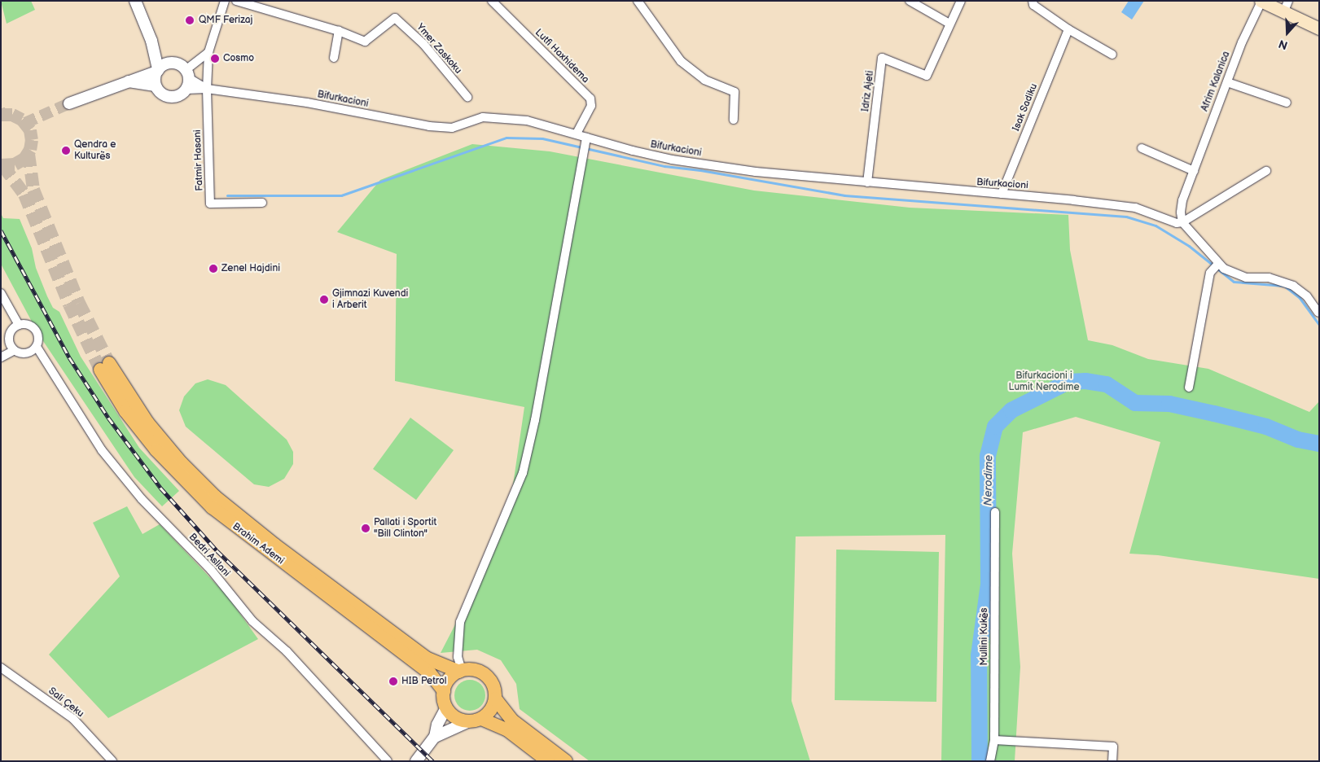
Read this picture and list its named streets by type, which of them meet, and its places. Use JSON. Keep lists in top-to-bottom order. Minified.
{"streets":{"main road":["Brahim Ademi"],"street":["Ymer Zaskoku","Lutfi Haxhidema","Afrim Kalanica","Idriz Ajeti","Bifurkacioni","Isak Sadiku","Fatmir Hasani","Bedri Asllani","Mullini Kukës","Sali Çeku"]},"crossings":[["Lutfi Haxhidema","Bifurkacioni"],["Afrim Kalanica","Bifurkacioni"],["Idriz Ajeti","Bifurkacioni"],["Bifurkacioni","Isak Sadiku"],["Bifurkacioni","Fatmir Hasani"]],"water":["Nerodime"],"parks":["Bifurkacioni i Lumit Nerodime"],"places":["QMF Ferizaj","Cosmo","Qendra e Kulturës","Zenel Hajdini","Gjimnazi Kuvendi i Arberit","Pallati i Sportit \"Bill Clinton\"","HIB Petrol"],"north":"bottom"}
